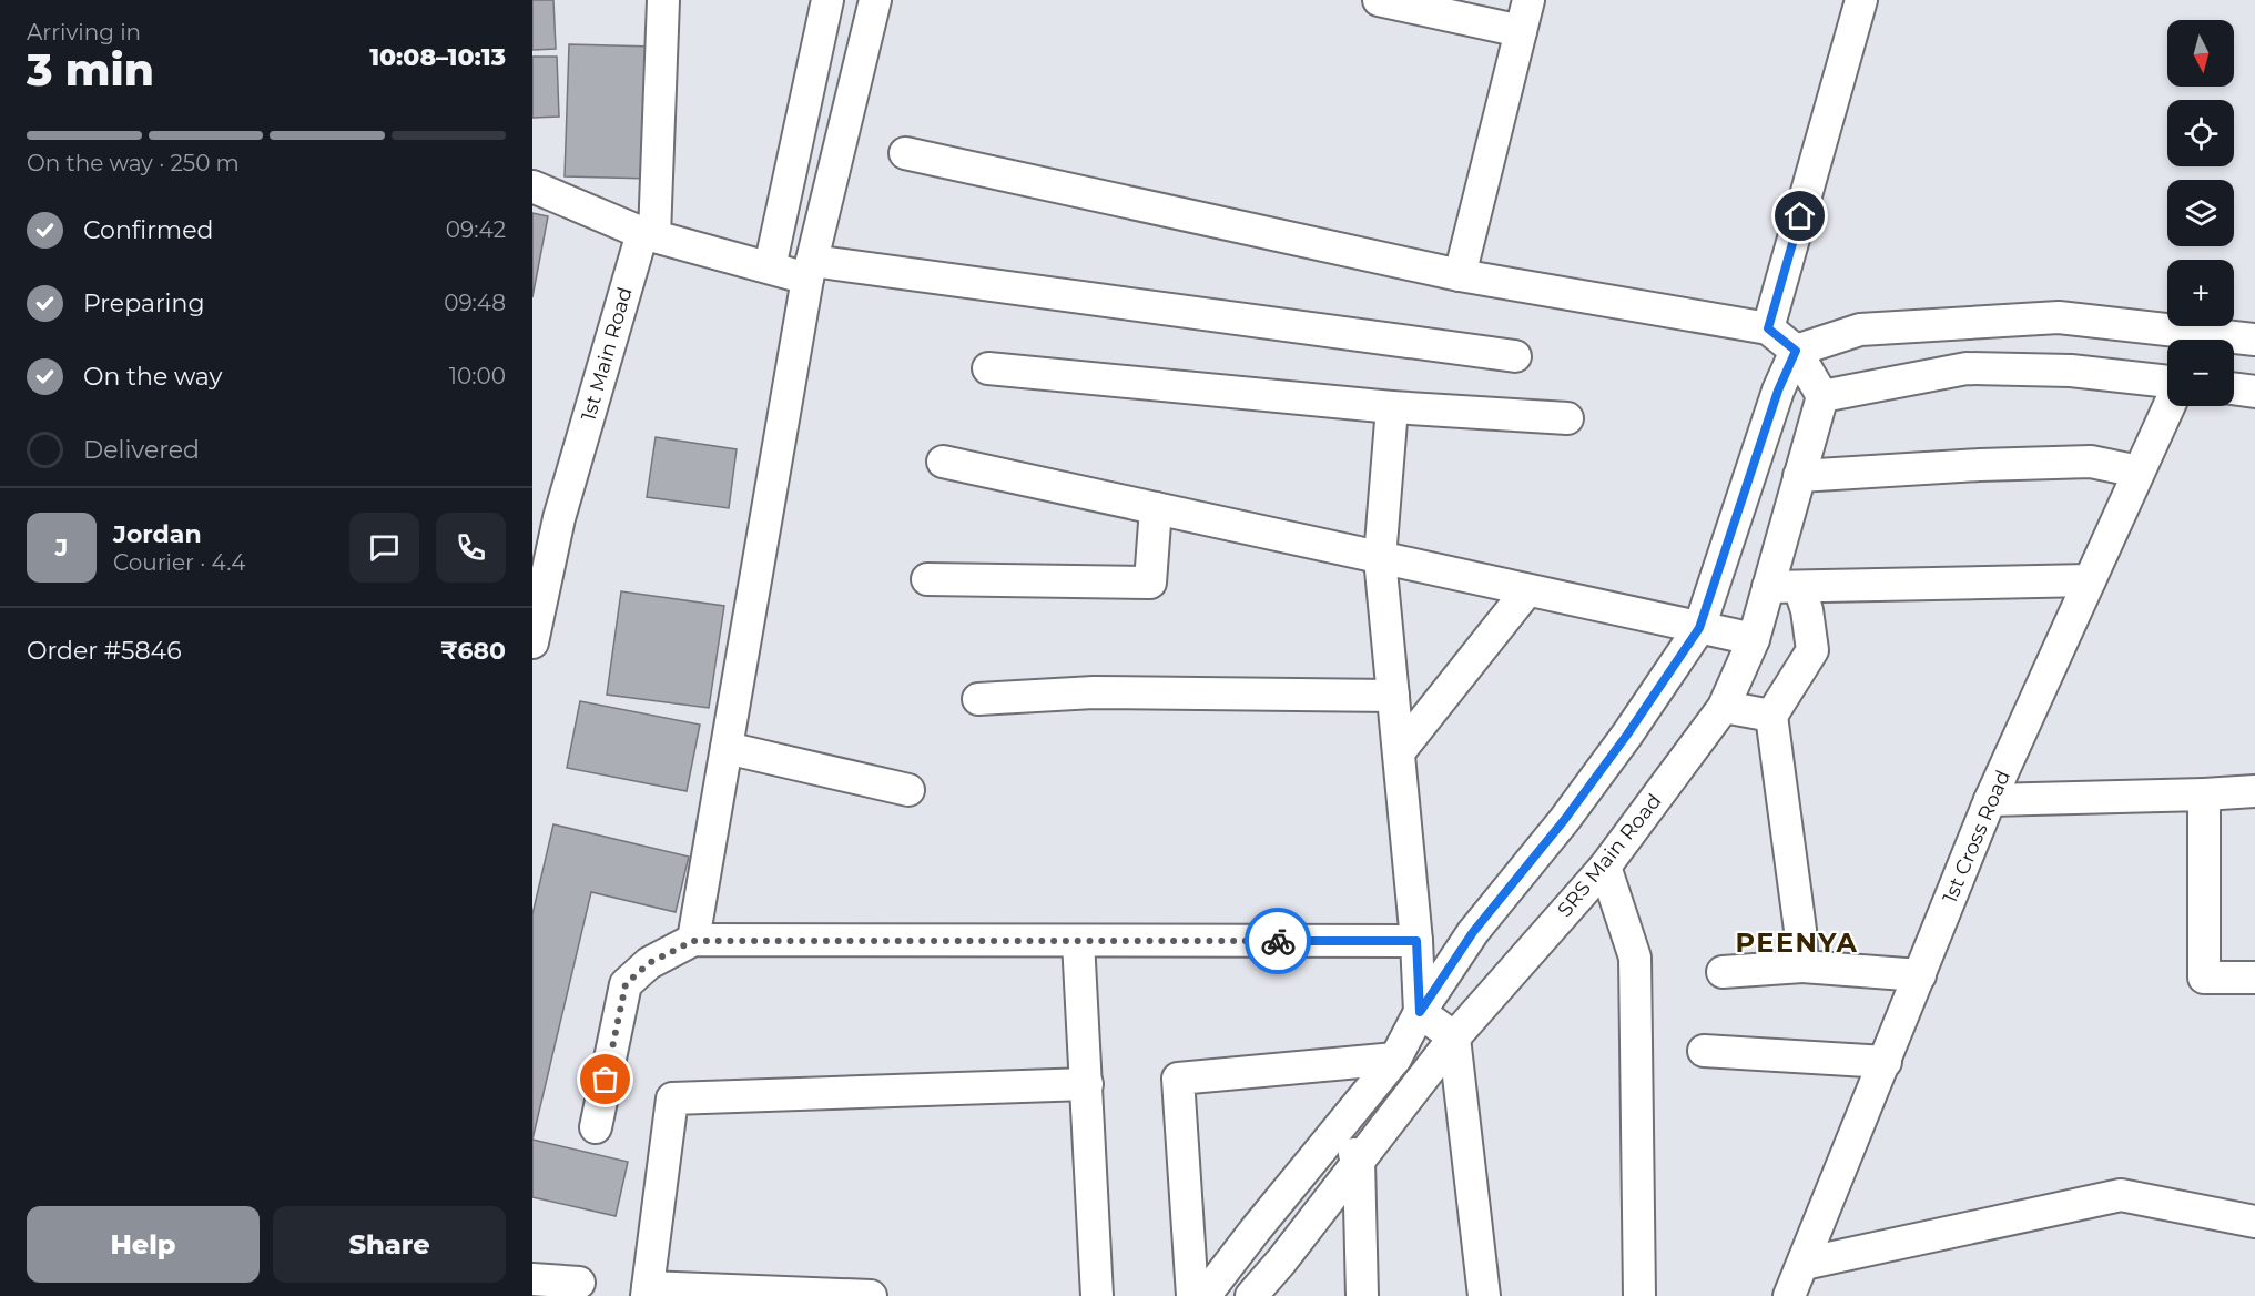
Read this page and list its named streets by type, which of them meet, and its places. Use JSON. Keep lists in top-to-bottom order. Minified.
{"streets":{"street":["1st Main Road","1st Cross Road","SRS Main Road"]},"districts":["PEENYA"],"north":"bottom","page":{"heading":["3 min","Arriving in","10:08–10:13"],"panel":["Jordan","Courier · 4.4","Order #5846","₹680"],"map_buttons":["+","−"],"bar":"On the way · 250 m","list":[["Confirmed","09:42"],["Preparing","09:48"],["On the way","10:00"],"Delivered"],"round":"J","buttons":["Help","Share"]}}
